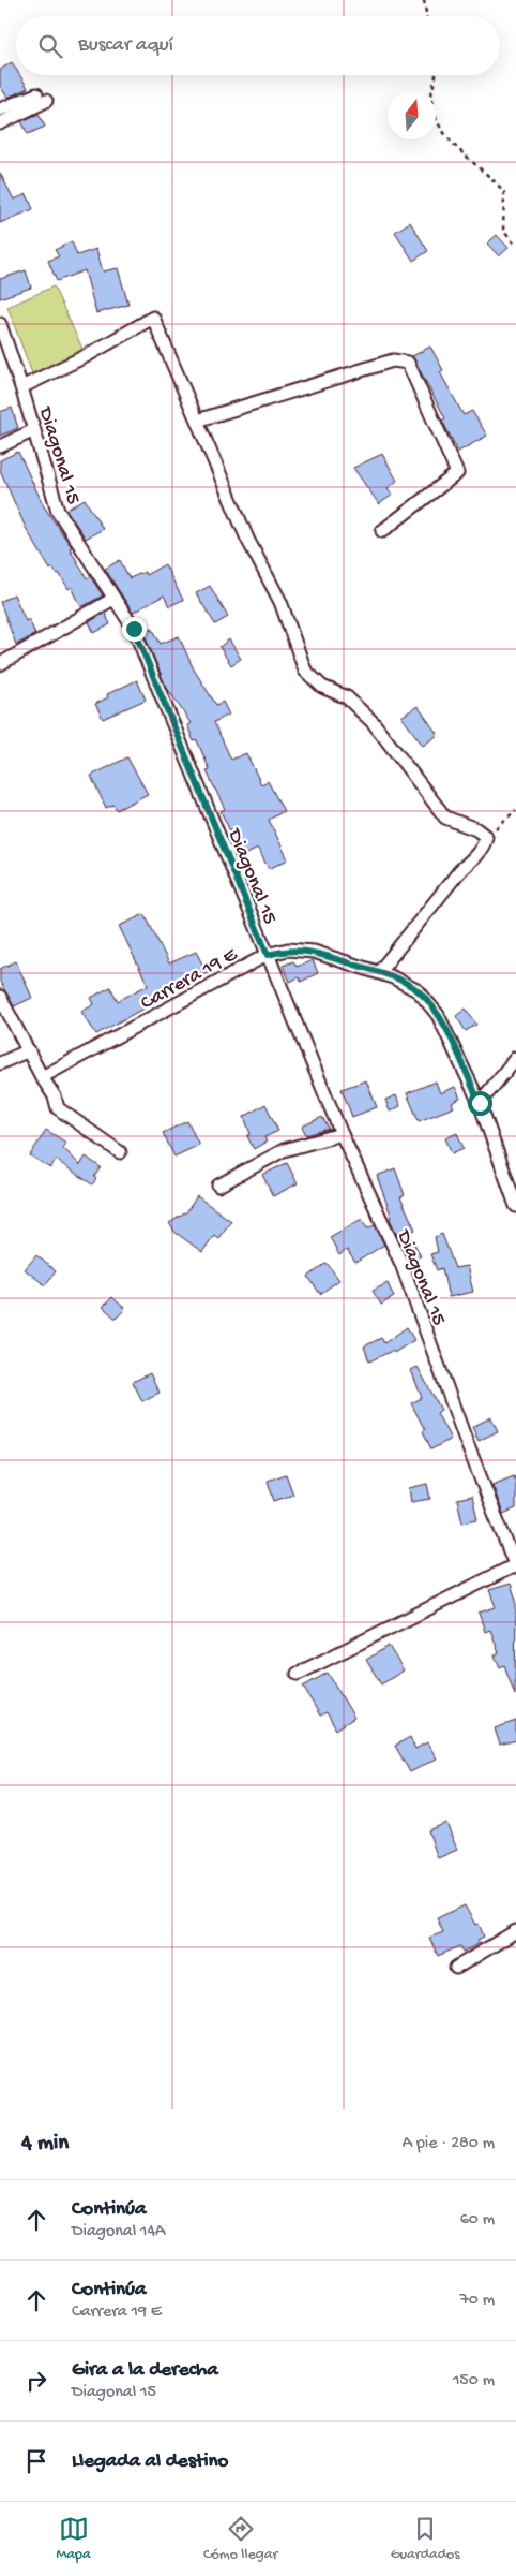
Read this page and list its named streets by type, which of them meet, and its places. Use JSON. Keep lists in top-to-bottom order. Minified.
{"streets":{"street":["Diagonal 15","Carrera 19 E"]},"crossings":[["Diagonal 15","Carrera 19 E"]],"north":"top","page":{"search":"Buscar aquí","heading":["4 min","A pie · 280 m"],"list":[["Continúa","Diagonal 14A","60 m"],["Continúa","Carrera 19 E","70 m"],["Gira a la derecha","Diagonal 15","150 m"],"Llegada al destino"],"nav":["Mapa","Cómo llegar","Guardados"]}}
